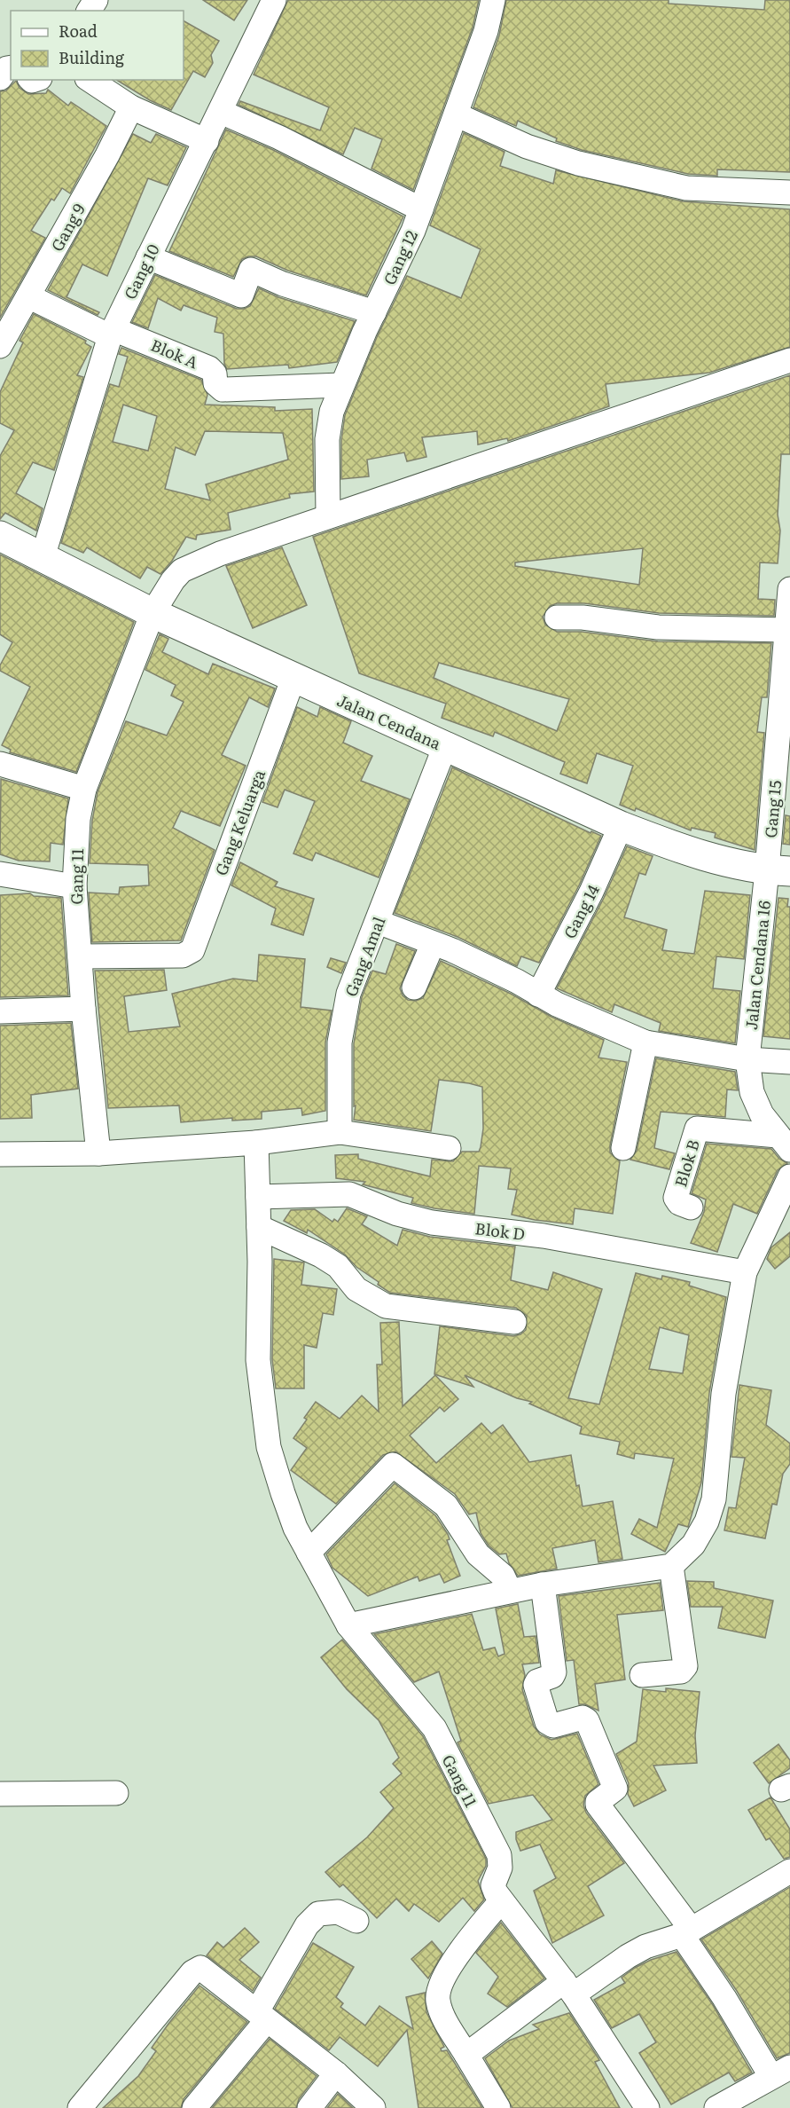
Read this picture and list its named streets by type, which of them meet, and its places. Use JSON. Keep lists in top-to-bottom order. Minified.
{"streets":{"street":["Gang 9","Gang 12","Gang 10","Blok A","Jalan Cendana","Gang 15","Gang Keluarga","Gang 11","Gang 14","Gang Amal","Jalan Cendana 16","Blok B","Blok D"]},"crossings":[["Gang 9","Blok A"],["Gang 12","Blok A"],["Gang 10","Blok A"],["Gang 10","Jalan Cendana"],["Jalan Cendana","Gang 15"],["Jalan Cendana","Gang Keluarga"],["Jalan Cendana","Gang 11"],["Jalan Cendana","Gang 14"],["Jalan Cendana","Gang Amal"],["Jalan Cendana","Jalan Cendana 16"],["Gang 15","Jalan Cendana 16"],["Gang Keluarga","Gang 11"],["Gang 11","Blok D"],["Jalan Cendana 16","Blok B"]],"legend":["Road","Building"]}
